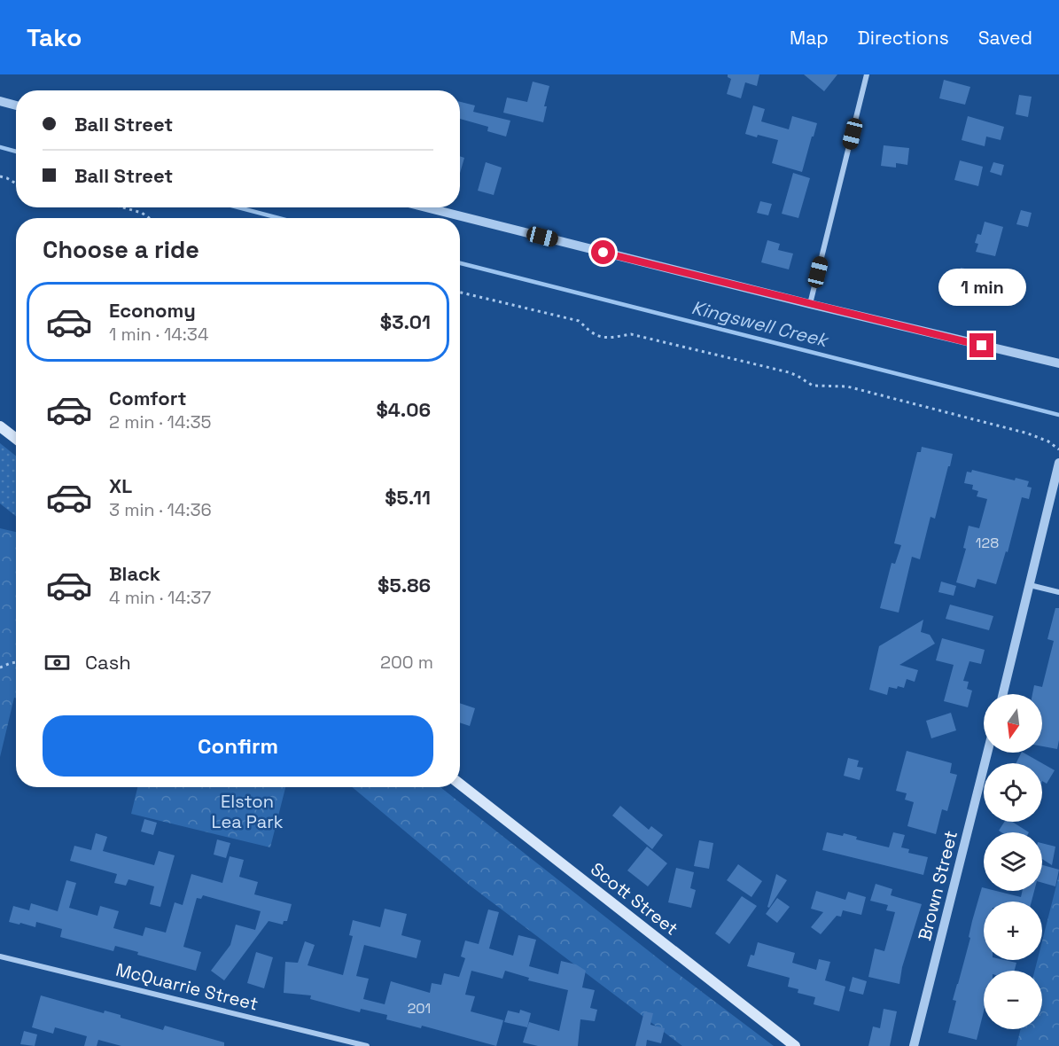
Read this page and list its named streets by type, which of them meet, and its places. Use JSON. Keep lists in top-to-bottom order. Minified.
{"streets":{"main road":["Scott Street"],"street":["Brown Street","McQuarrie Street"]},"water":["Kingswell Creek"],"parks":["Elston Lea Park"],"house_numbers":["128","201"],"north":"bottom","page":{"header":"Tako","nav":["Map","Directions","Saved"],"banner":["Ball Street","Ball Street"],"heading":"Choose a ride","bubble":"1 min","list":[{"name":"Economy","note":"1 min · 14:34","value":"$3.01"},{"name":"Comfort","note":"2 min · 14:35","value":"$4.06"},{"name":"XL","note":"3 min · 14:36","value":"$5.11"},{"name":"Black","note":"4 min · 14:37","value":"$5.86"}],"pay":["Cash","200 m"],"map_buttons":["+","−"],"buttons":"Confirm"}}
